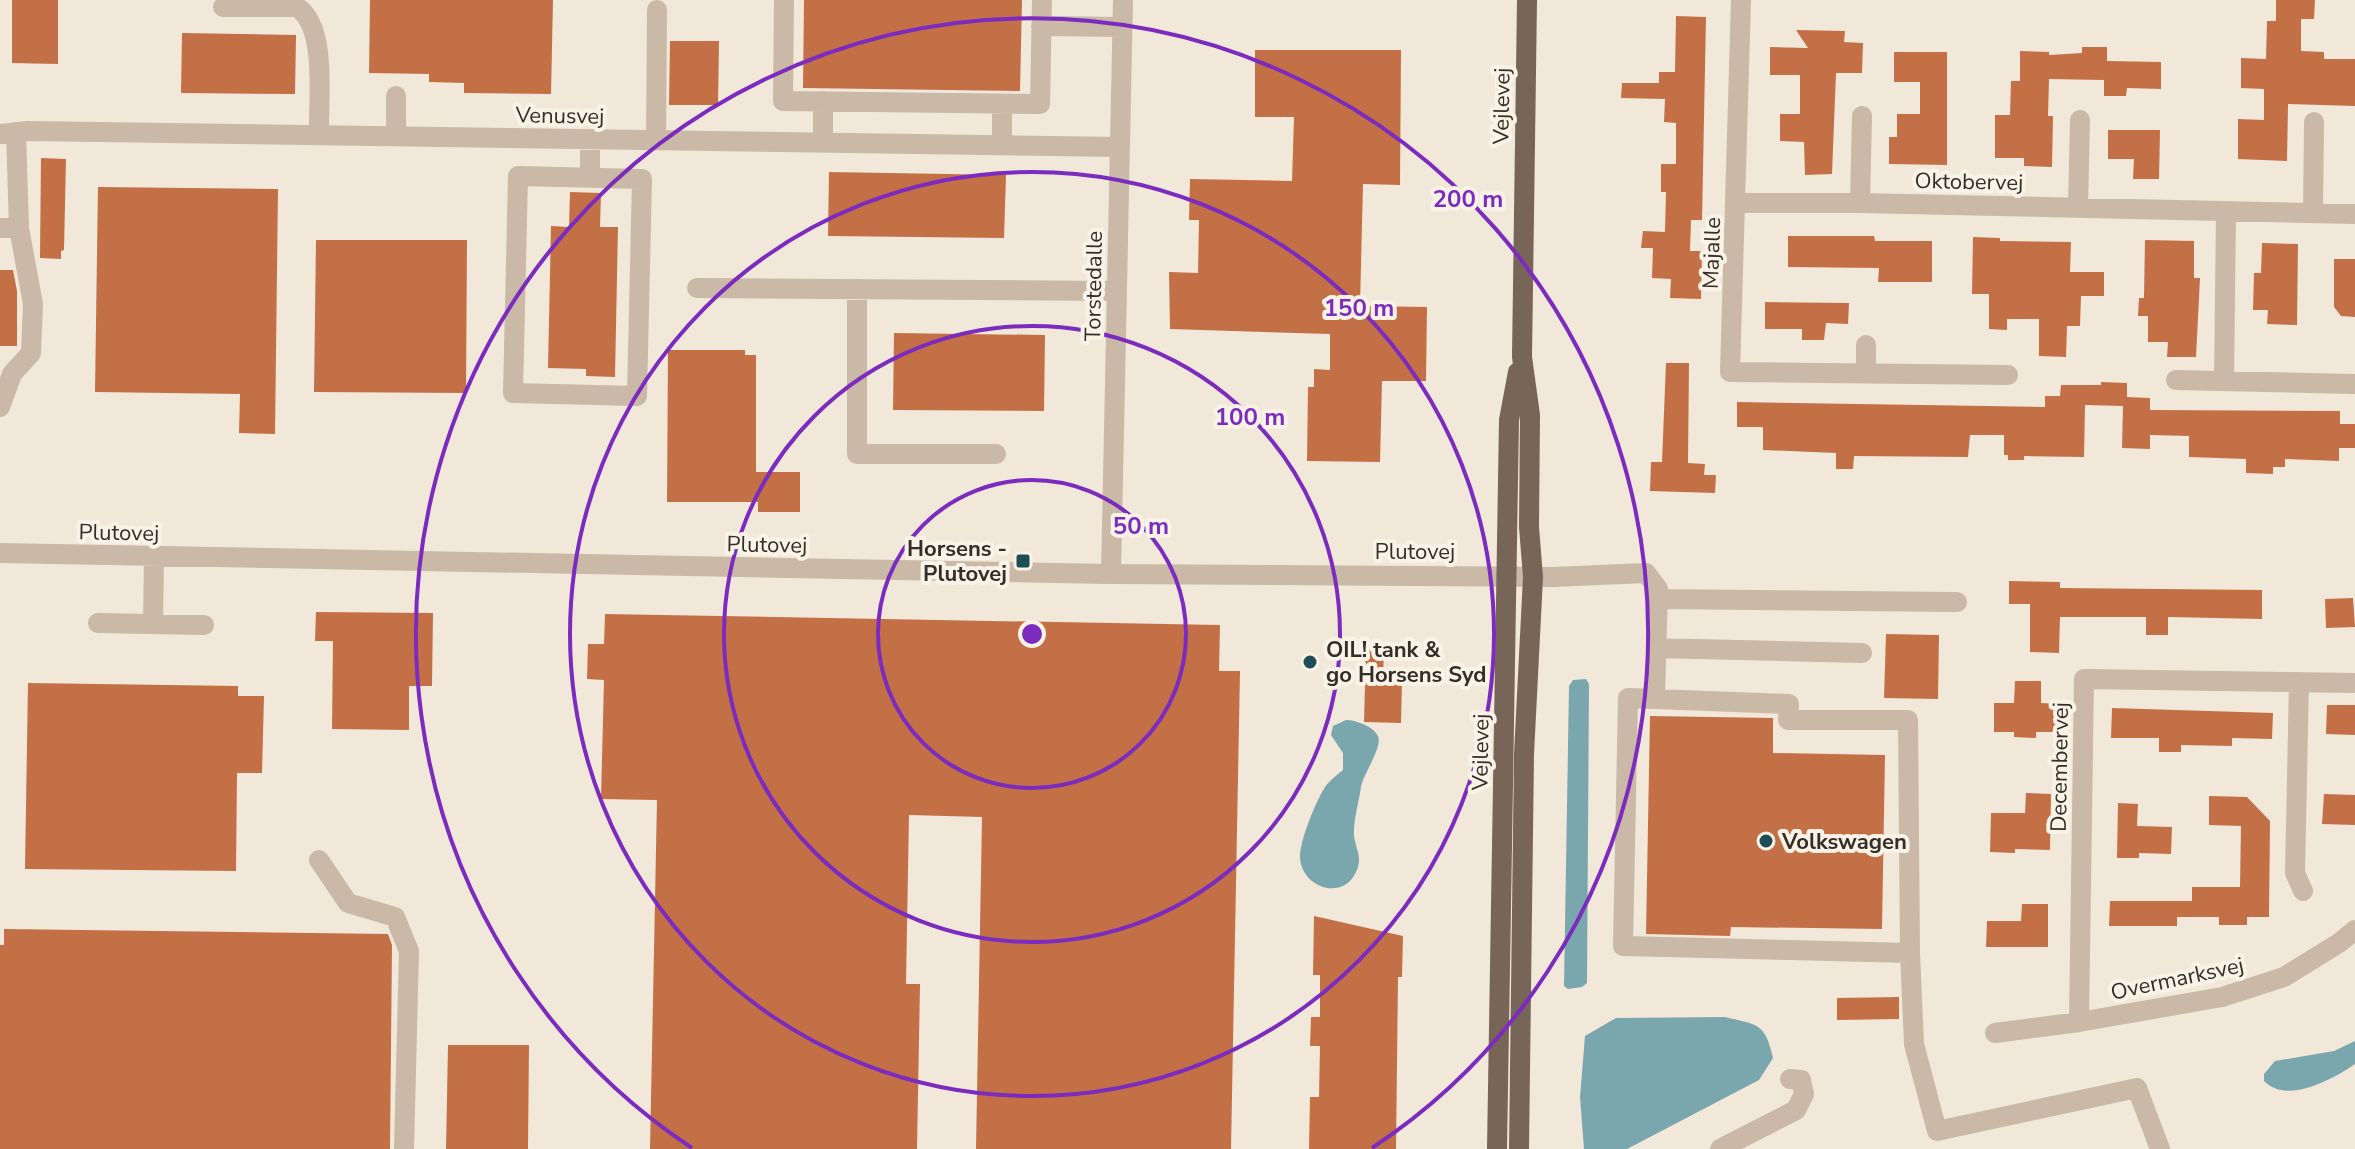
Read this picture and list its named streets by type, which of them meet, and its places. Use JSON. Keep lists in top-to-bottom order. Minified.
{"streets":{"main road":["Vejlevej"],"street":["Venusvej","Oktobervej","Majalle","Torstedalle","Plutovej","Decembervej","Overmarksvej"]},"crossings":[["Vejlevej","Plutovej"],["Venusvej","Torstedalle"],["Oktobervej","Majalle"],["Torstedalle","Plutovej"],["Decembervej","Overmarksvej"]],"places":{"transit":["Horsens - Plutovej"],"other":["OIL! tank & go Horsens Syd","Volkswagen"]},"rings":["200 m","150 m","100 m","50 m"]}
